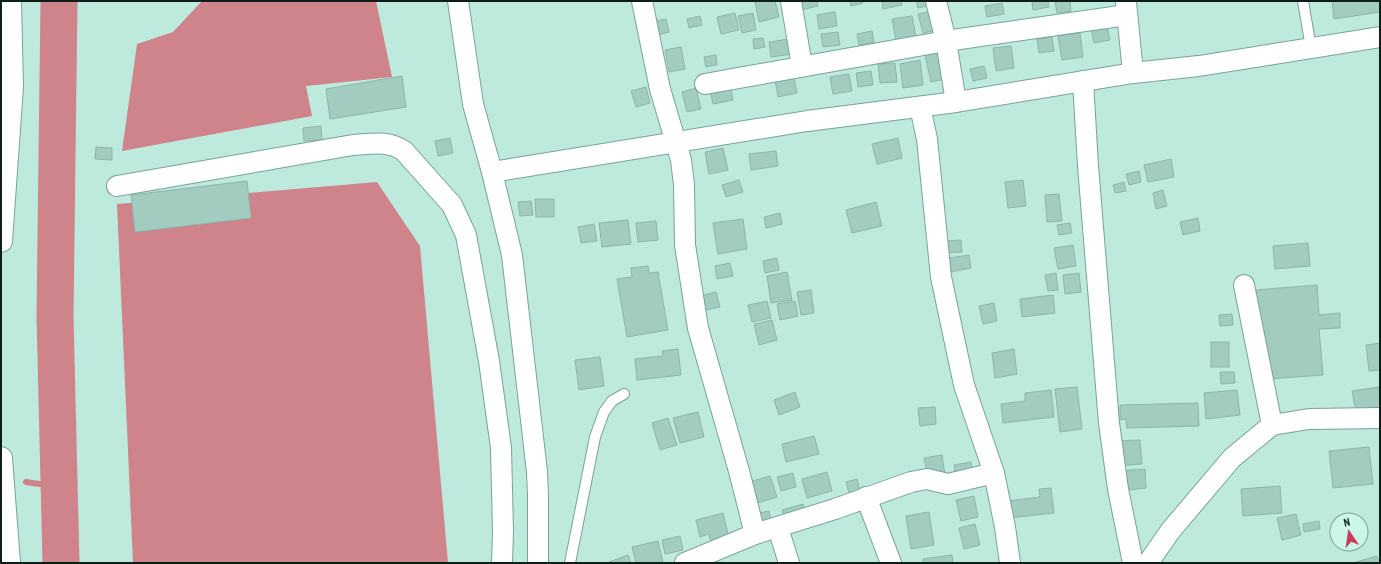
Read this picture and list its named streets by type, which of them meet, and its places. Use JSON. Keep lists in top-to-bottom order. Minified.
{"north":"top"}
